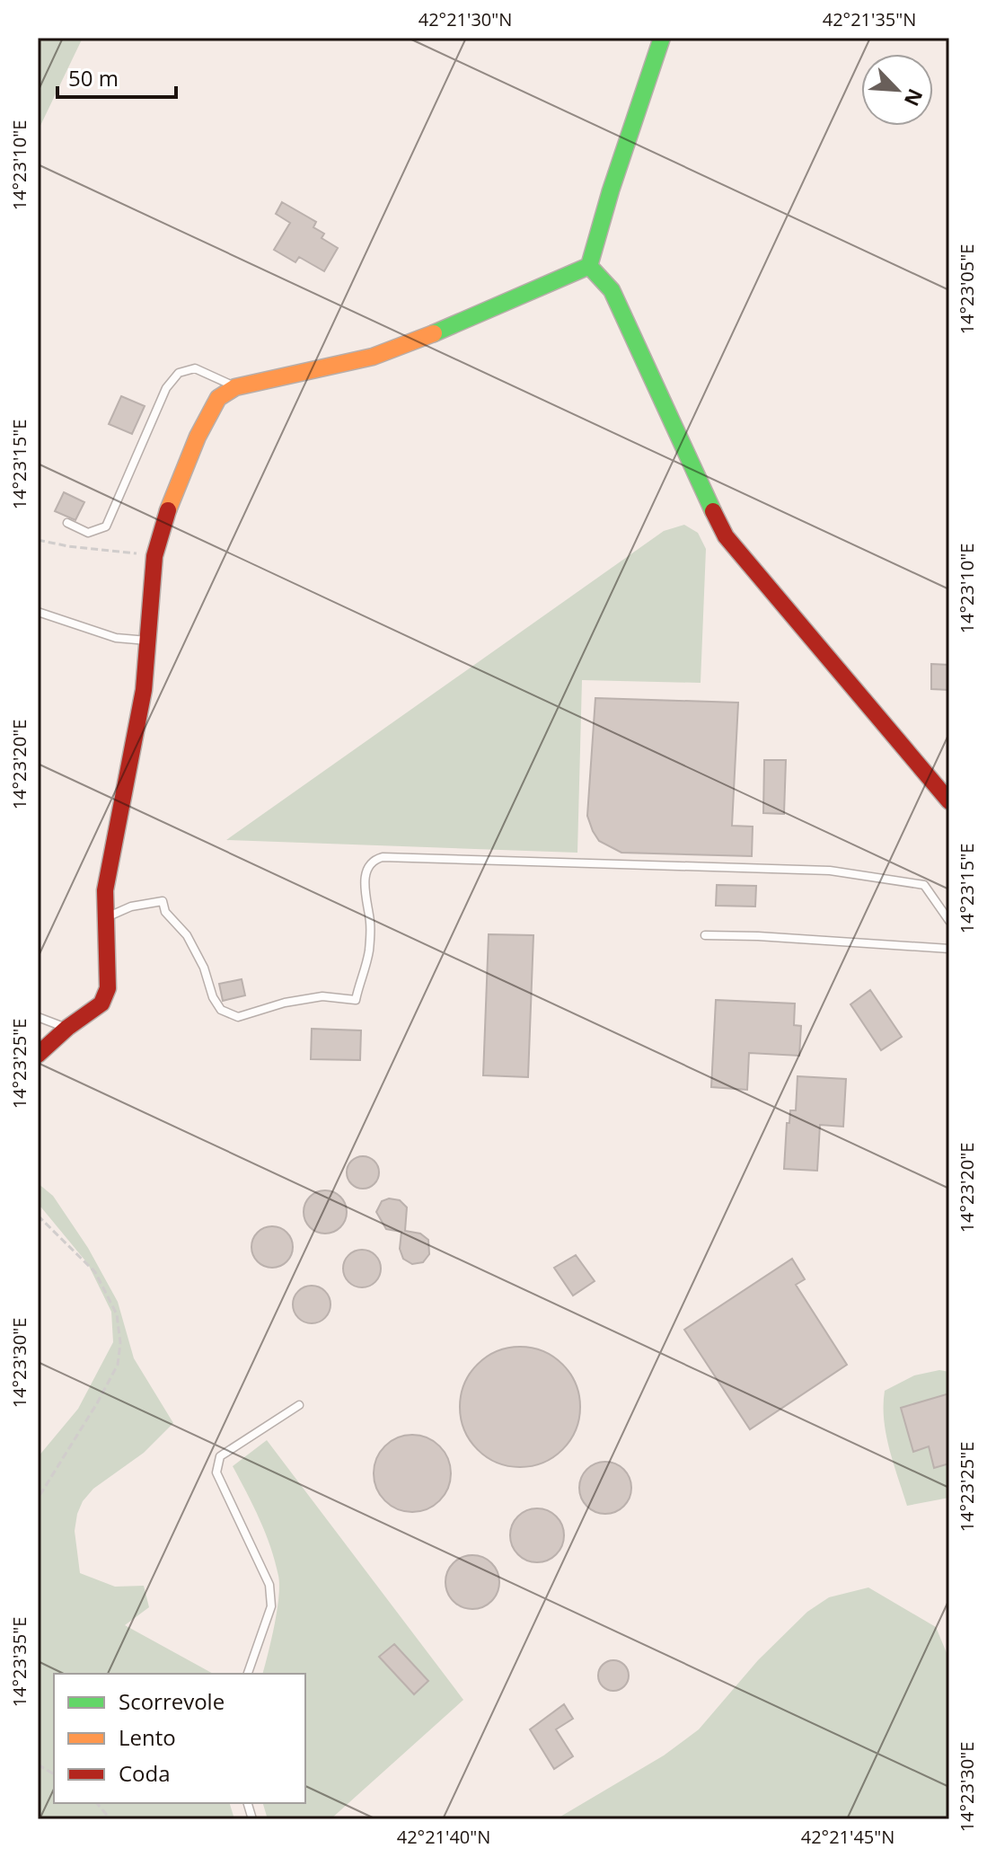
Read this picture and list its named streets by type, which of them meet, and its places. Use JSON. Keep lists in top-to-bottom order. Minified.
{"legend":["Scorrevole","Lento","Coda"],"scale_bar":"50 m","north":"bottom right","coordinates":["42°21'30\"N","42°21'35\"N","14°23'10\"E","14°23'05\"E","14°23'15\"E","14°23'20\"E","14°23'25\"E","14°23'30\"E","14°23'35\"E","42°21'40\"N","42°21'45\"N"]}
